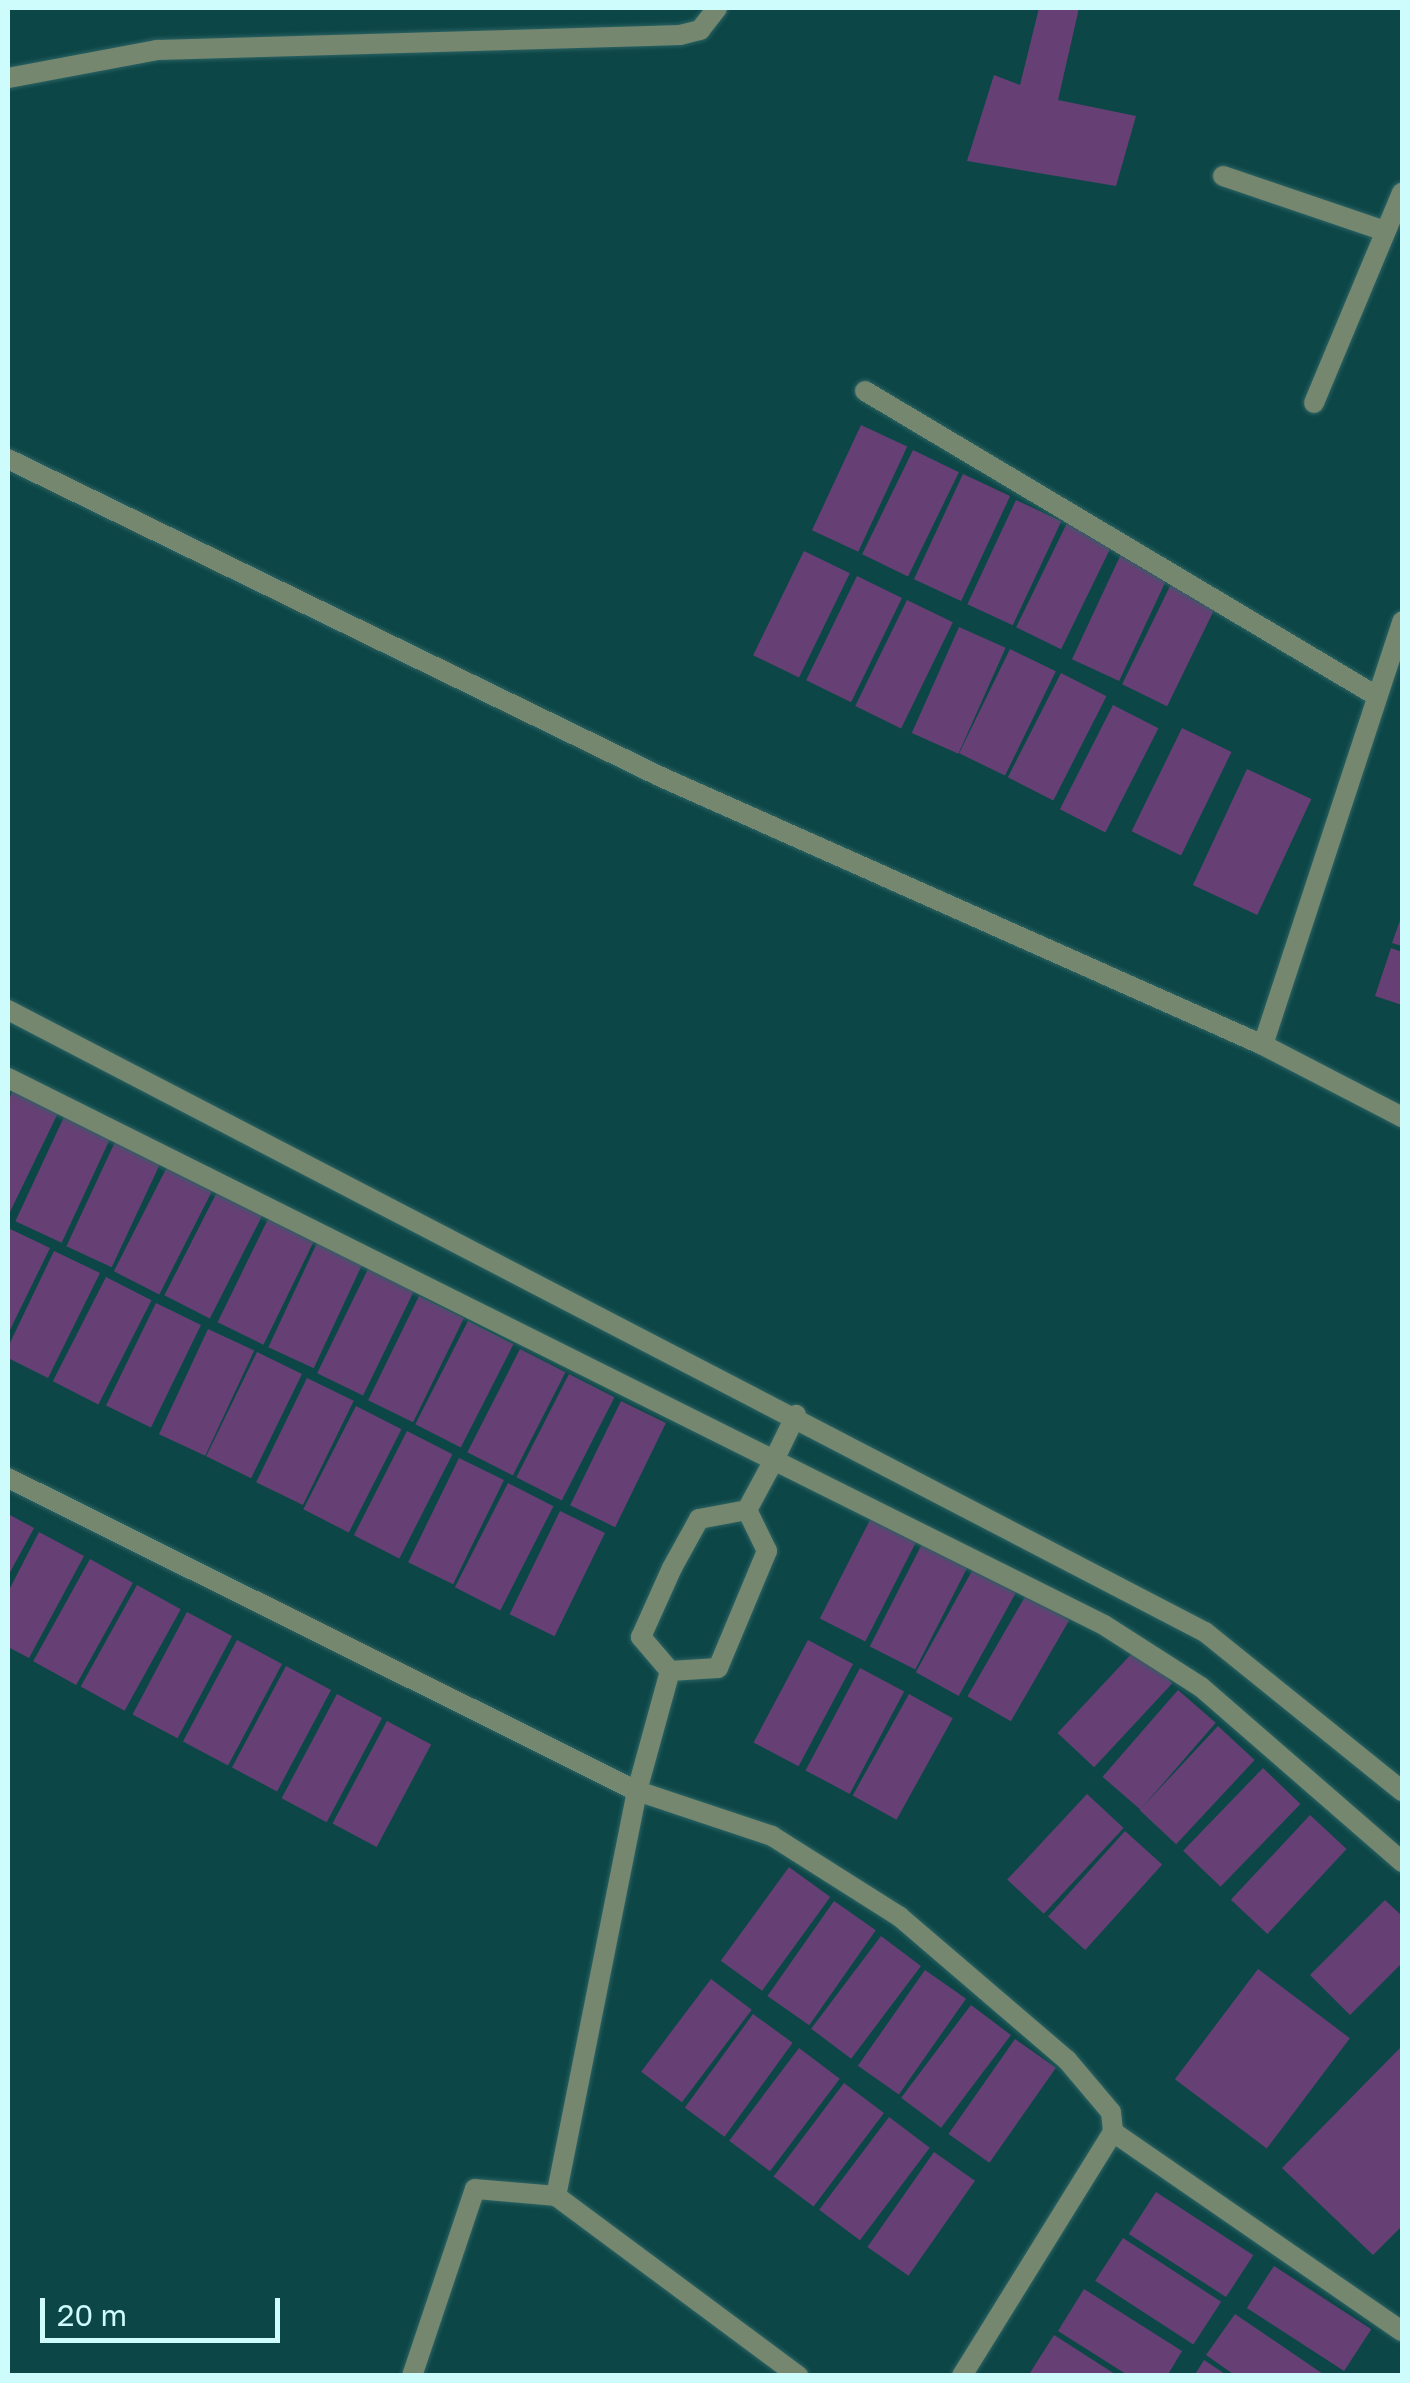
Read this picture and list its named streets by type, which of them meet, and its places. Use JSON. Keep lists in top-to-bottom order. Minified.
{"scale_bar":"20 m"}
